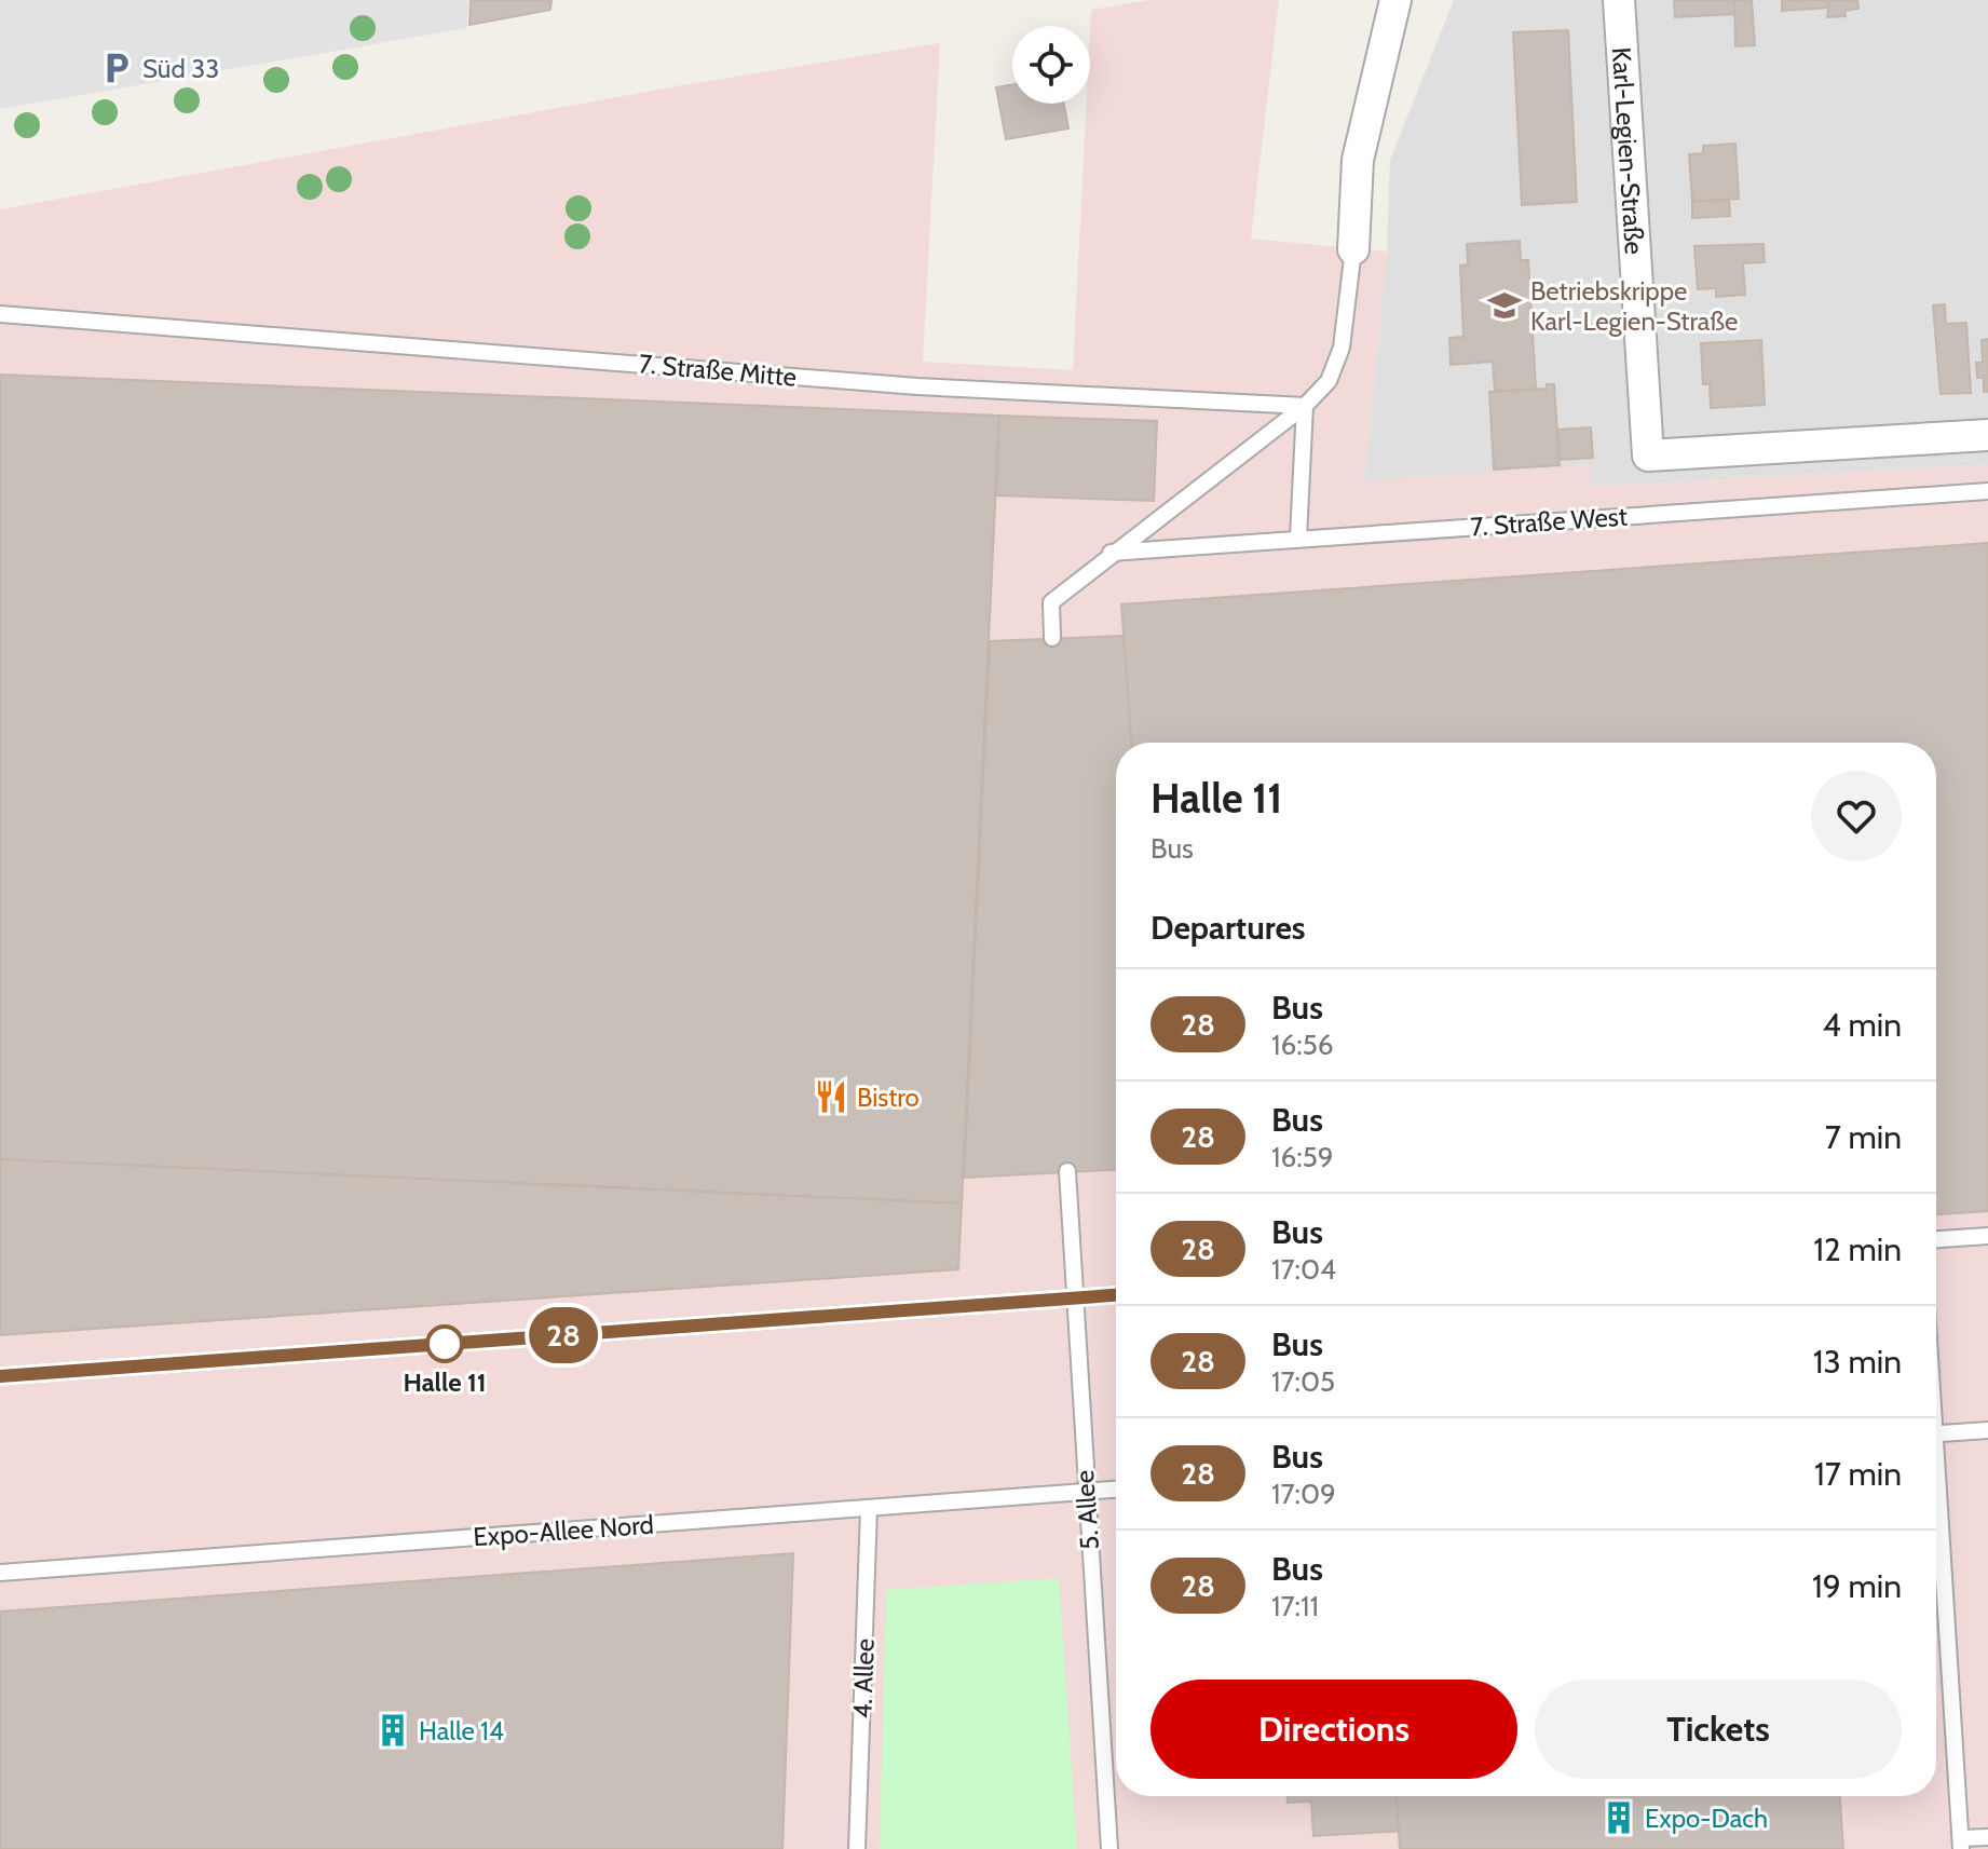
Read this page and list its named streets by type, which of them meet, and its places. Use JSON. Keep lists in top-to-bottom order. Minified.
{"streets":{"street":["Karl-Legien-Straße"],"lane":["7. Straße Mitte","7. Straße West","5. Allee","Expo-Allee Nord","4. Allee"]},"crossings":[["5. Allee","Expo-Allee Nord"],["Expo-Allee Nord","4. Allee"]],"places":{"parking":["Süd 33"],"school or university":["Betriebskrippe Karl-Legien-Straße"],"restaurant":["Bistro"],"other":["Halle 11"],"building":["Halle 14","Expo-Dach"]},"lines":["bus line 28"],"page":{"on_map":"28","heading":[["Halle 11","Bus"],"Departures"],"list":[{"mark":"28","name":"Bus","note":"16:56","value":"4 min"},{"mark":"28","name":"Bus","note":"16:59","value":"7 min"},{"mark":"28","name":"Bus","note":"17:04","value":"12 min"},{"mark":"28","name":"Bus","note":"17:05","value":"13 min"},{"mark":"28","name":"Bus","note":"17:09","value":"17 min"},{"mark":"28","name":"Bus","note":"17:11","value":"19 min"}],"buttons":["Directions","Tickets"]}}
